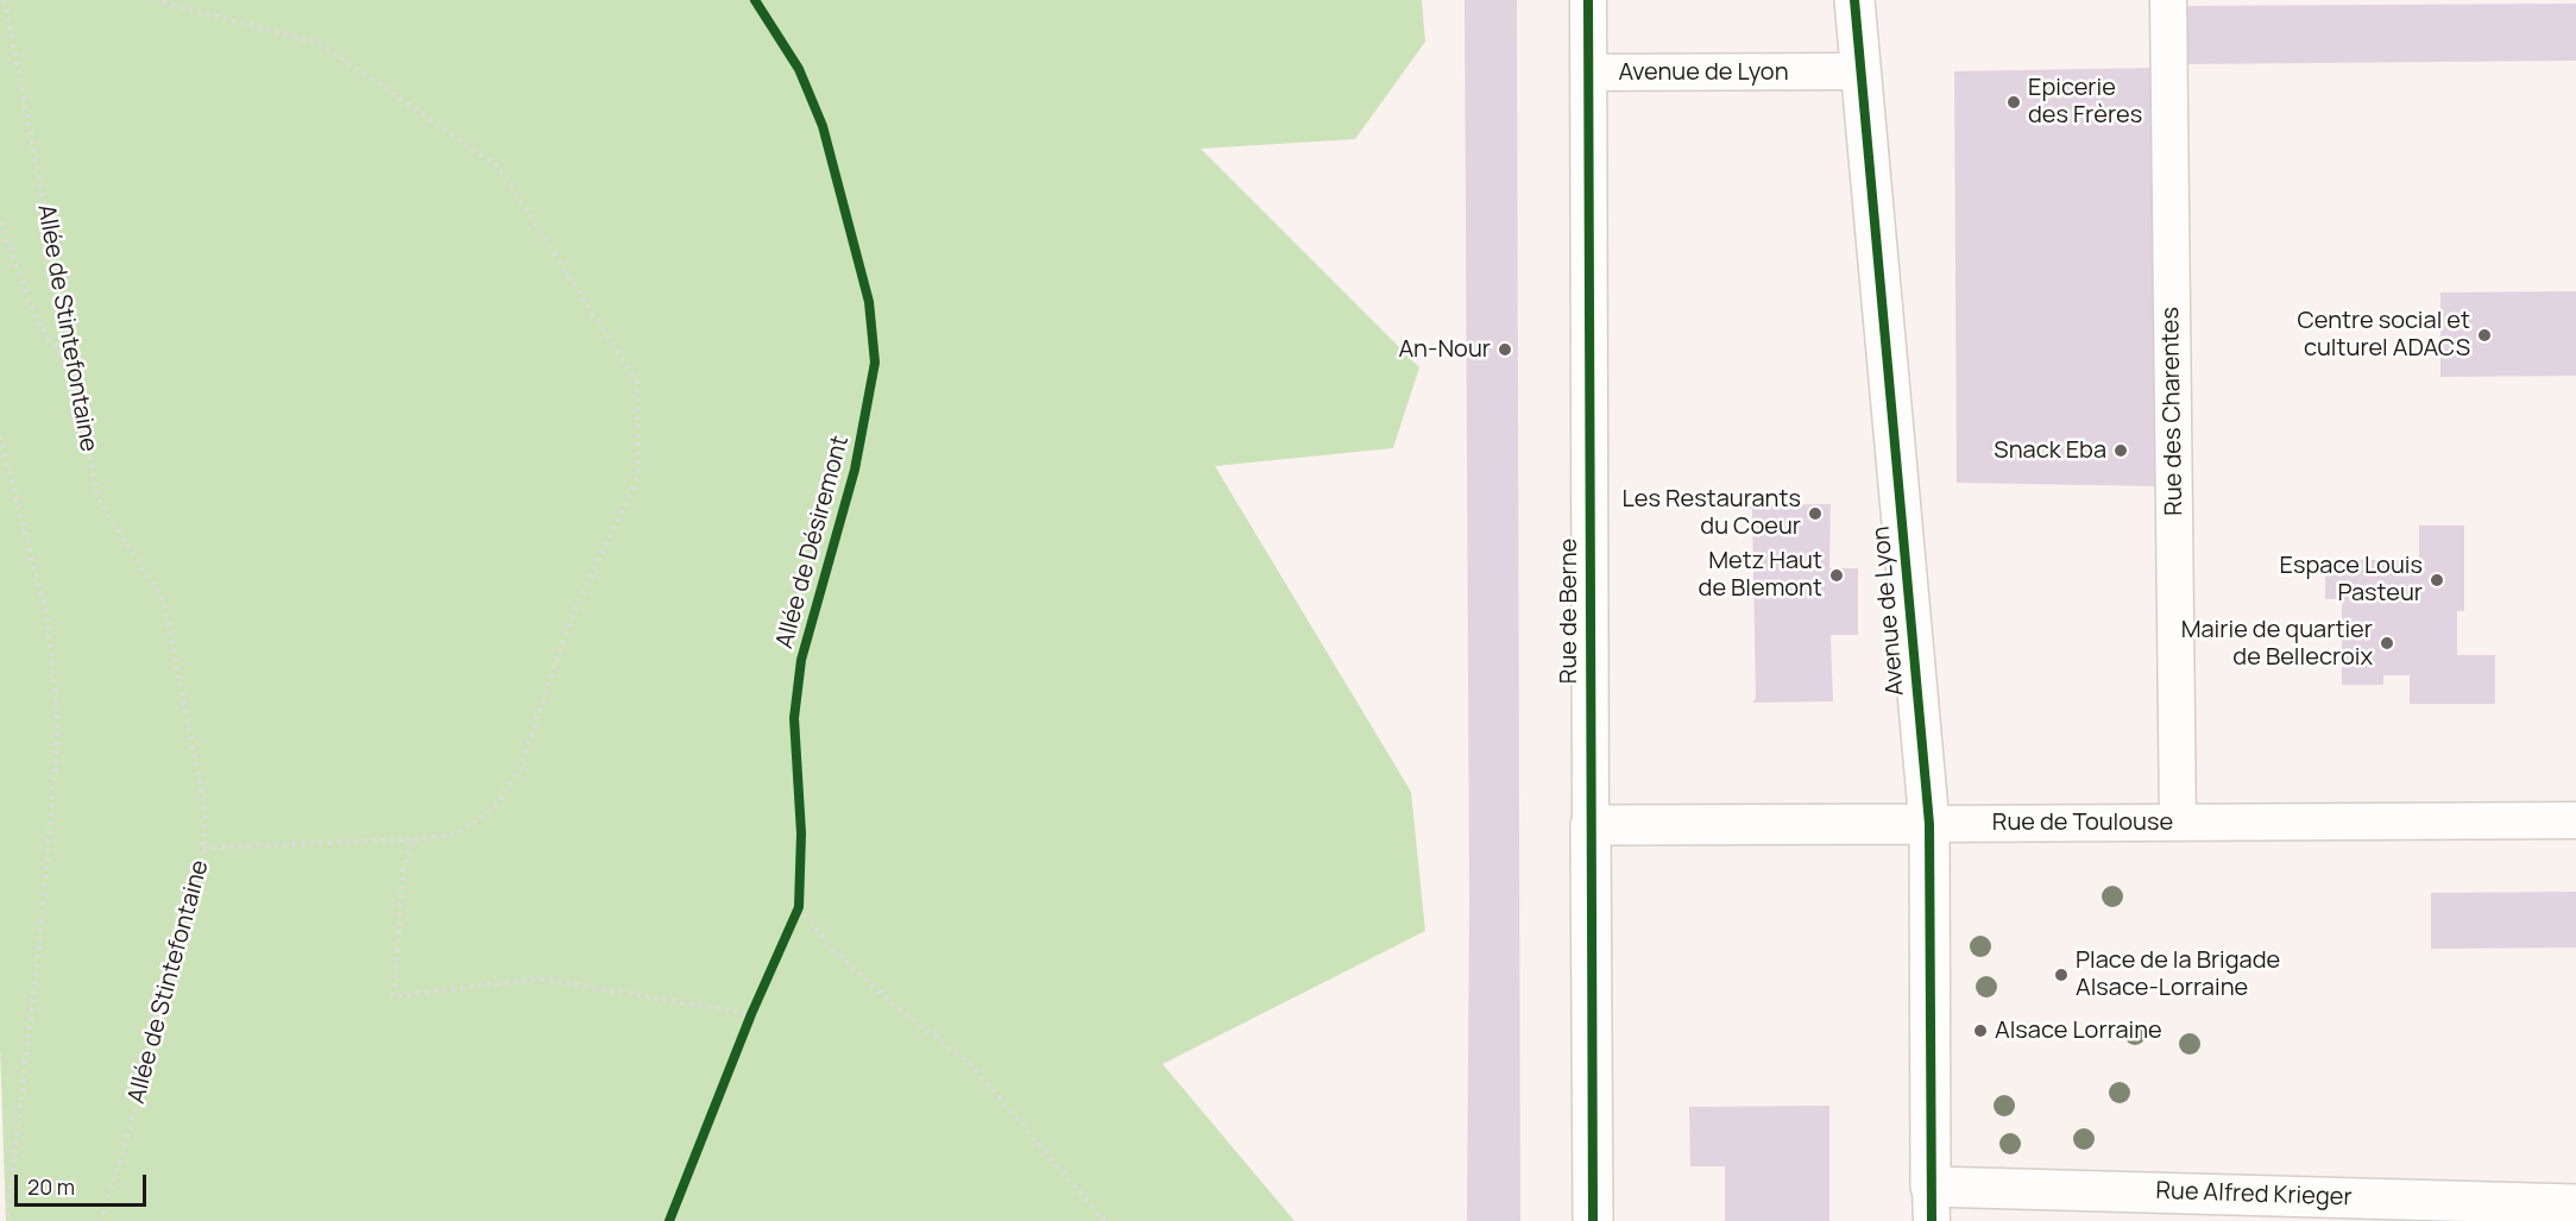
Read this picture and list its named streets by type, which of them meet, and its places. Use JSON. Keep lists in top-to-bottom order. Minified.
{"streets":{"street":["Avenue de Lyon","Rue des Charentes","Rue de Berne","Rue de Toulouse","Rue Alfred Krieger"],"path":["Allée de Stintefontaine"],"cycle path":["Allée de Désiremont"]},"crossings":[["Avenue de Lyon","Rue de Berne"],["Avenue de Lyon","Rue de Toulouse"],["Avenue de Lyon","Rue Alfred Krieger"],["Rue des Charentes","Rue de Toulouse"],["Rue de Berne","Rue de Toulouse"]],"places":["Epicerie des Frères","Centre social et culturel ADACS","An-Nour","Snack Eba","Les Restaurants du Coeur","Metz Haut de Blemont","Espace Louis Pasteur","Mairie de quartier de Bellecroix","Place de la Brigade Alsace-Lorraine","Alsace Lorraine"],"scale_bar":"20 m"}
